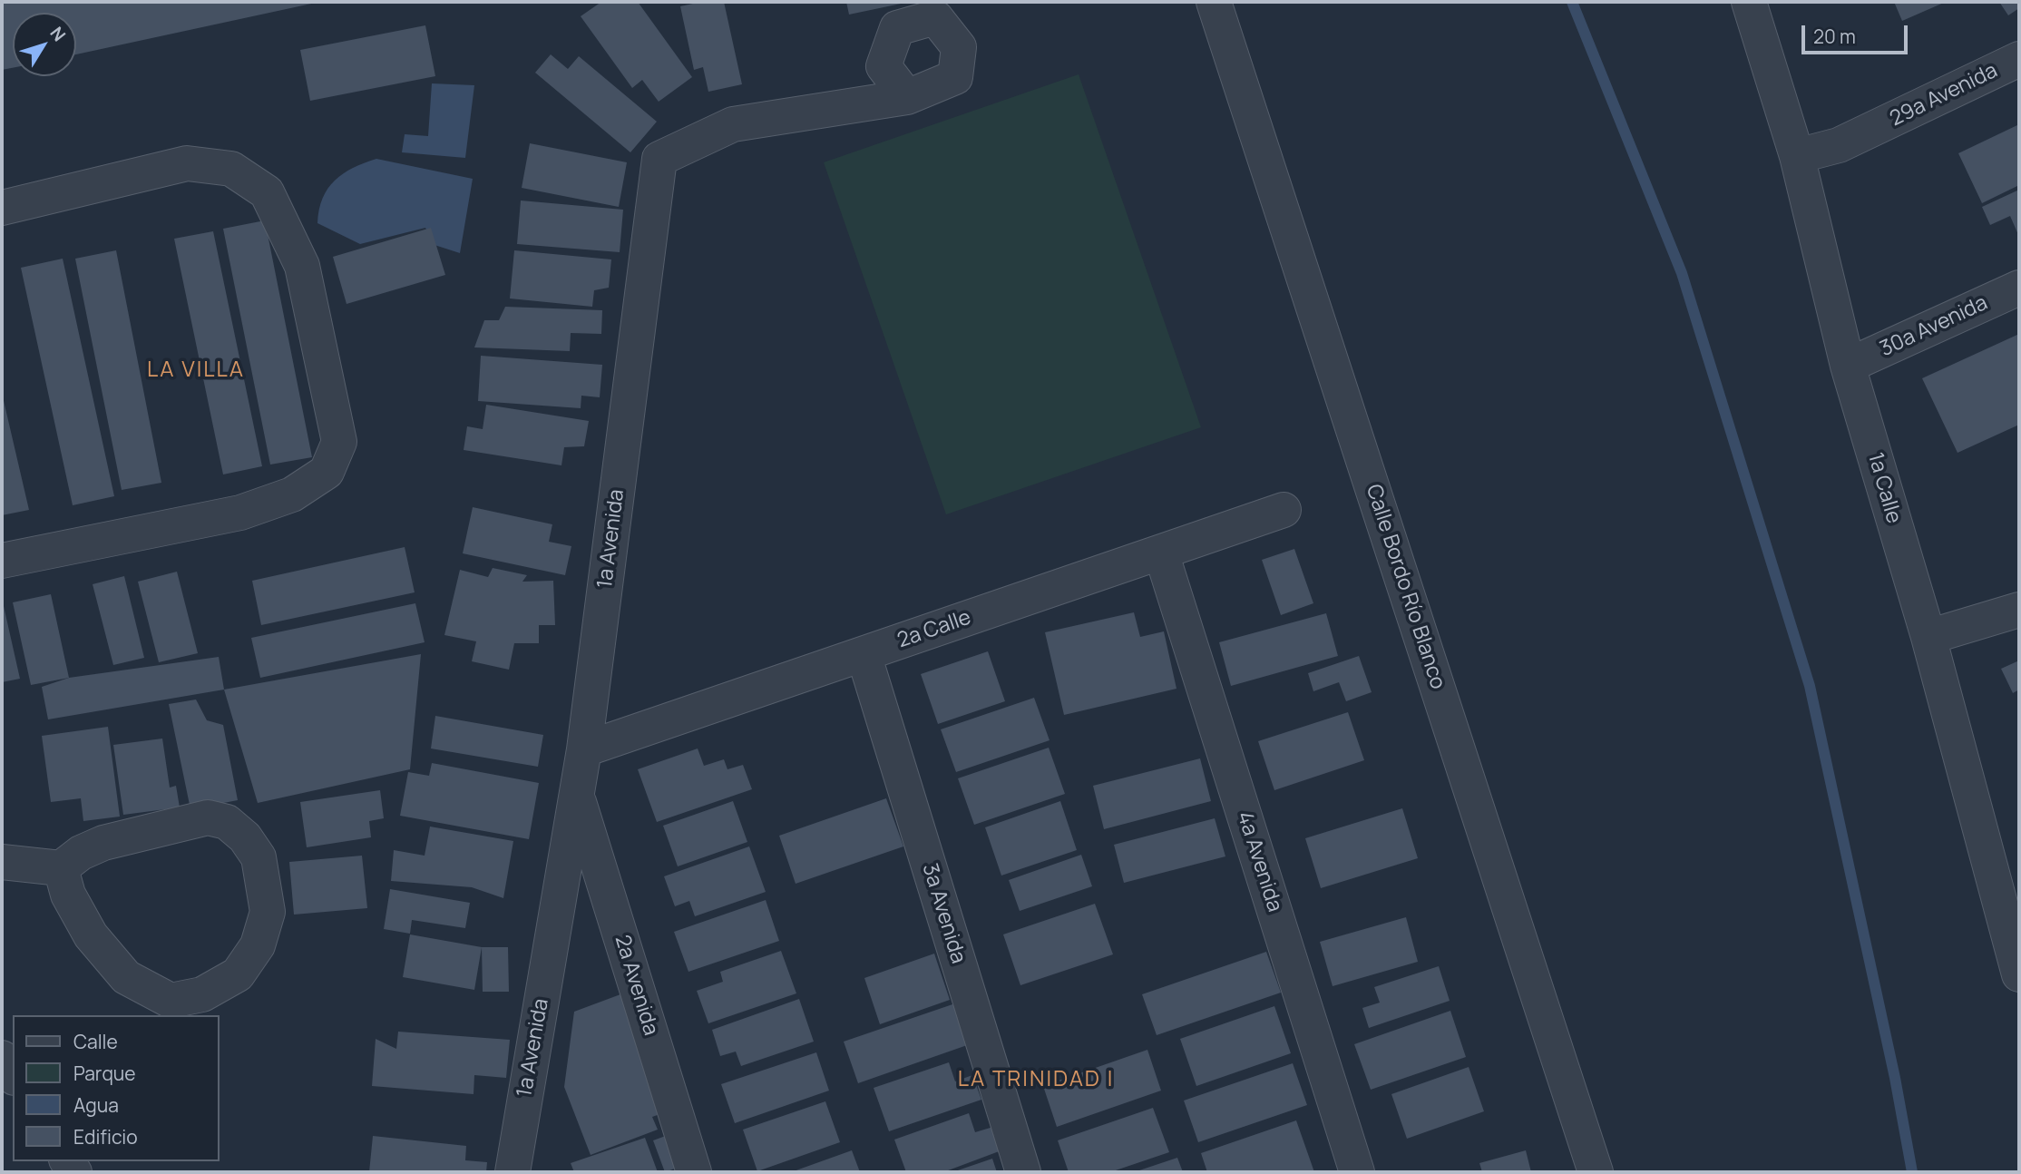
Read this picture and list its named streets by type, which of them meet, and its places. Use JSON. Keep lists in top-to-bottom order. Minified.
{"streets":{"street":["29a Avenida","30a Avenida","1a Calle","1a Avenida","Calle Bordo Río Blanco","2a Calle","4a Avenida","3a Avenida","2a Avenida"]},"crossings":[["29a Avenida","1a Calle"],["30a Avenida","1a Calle"],["1a Avenida","2a Calle"],["1a Avenida","2a Avenida"],["2a Calle","4a Avenida"],["2a Calle","3a Avenida"]],"districts":["LA VILLA","LA TRINIDAD I"],"legend":["Calle","Parque","Agua","Edificio"],"scale_bar":"20 m","north":"top right"}
